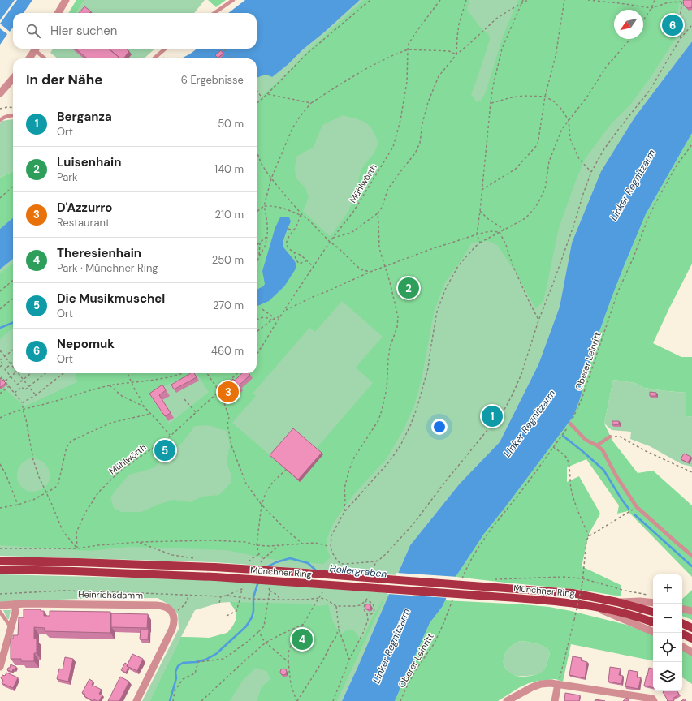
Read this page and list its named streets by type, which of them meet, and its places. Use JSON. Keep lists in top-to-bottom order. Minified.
{"streets":{"main road":["Münchner Ring"],"street":["Heinrichsdamm"],"path":["Mühlwörth","Oberer Leinritt"]},"water":["Linker Regnitzarm","Hollergraben"],"north":"bottom left","page":{"pins":["6","2","3","1","5","4"],"search":"Hier suchen","heading":["In der Nähe","6 Ergebnisse"],"list":[{"mark":"1","name":"Berganza","note":"Ort","value":"50 m"},{"mark":"2","name":"Luisenhain","note":"Park","value":"140 m"},{"mark":"3","name":"D'Azzurro","note":"Restaurant","value":"210 m"},{"mark":"4","name":"Theresienhain","note":"Park · Münchner Ring","value":"250 m"},{"mark":"5","name":"Die Musikmuschel","note":"Ort","value":"270 m"},{"mark":"6","name":"Nepomuk","note":"Ort","value":"460 m"}],"map_buttons":["+","−"]}}
